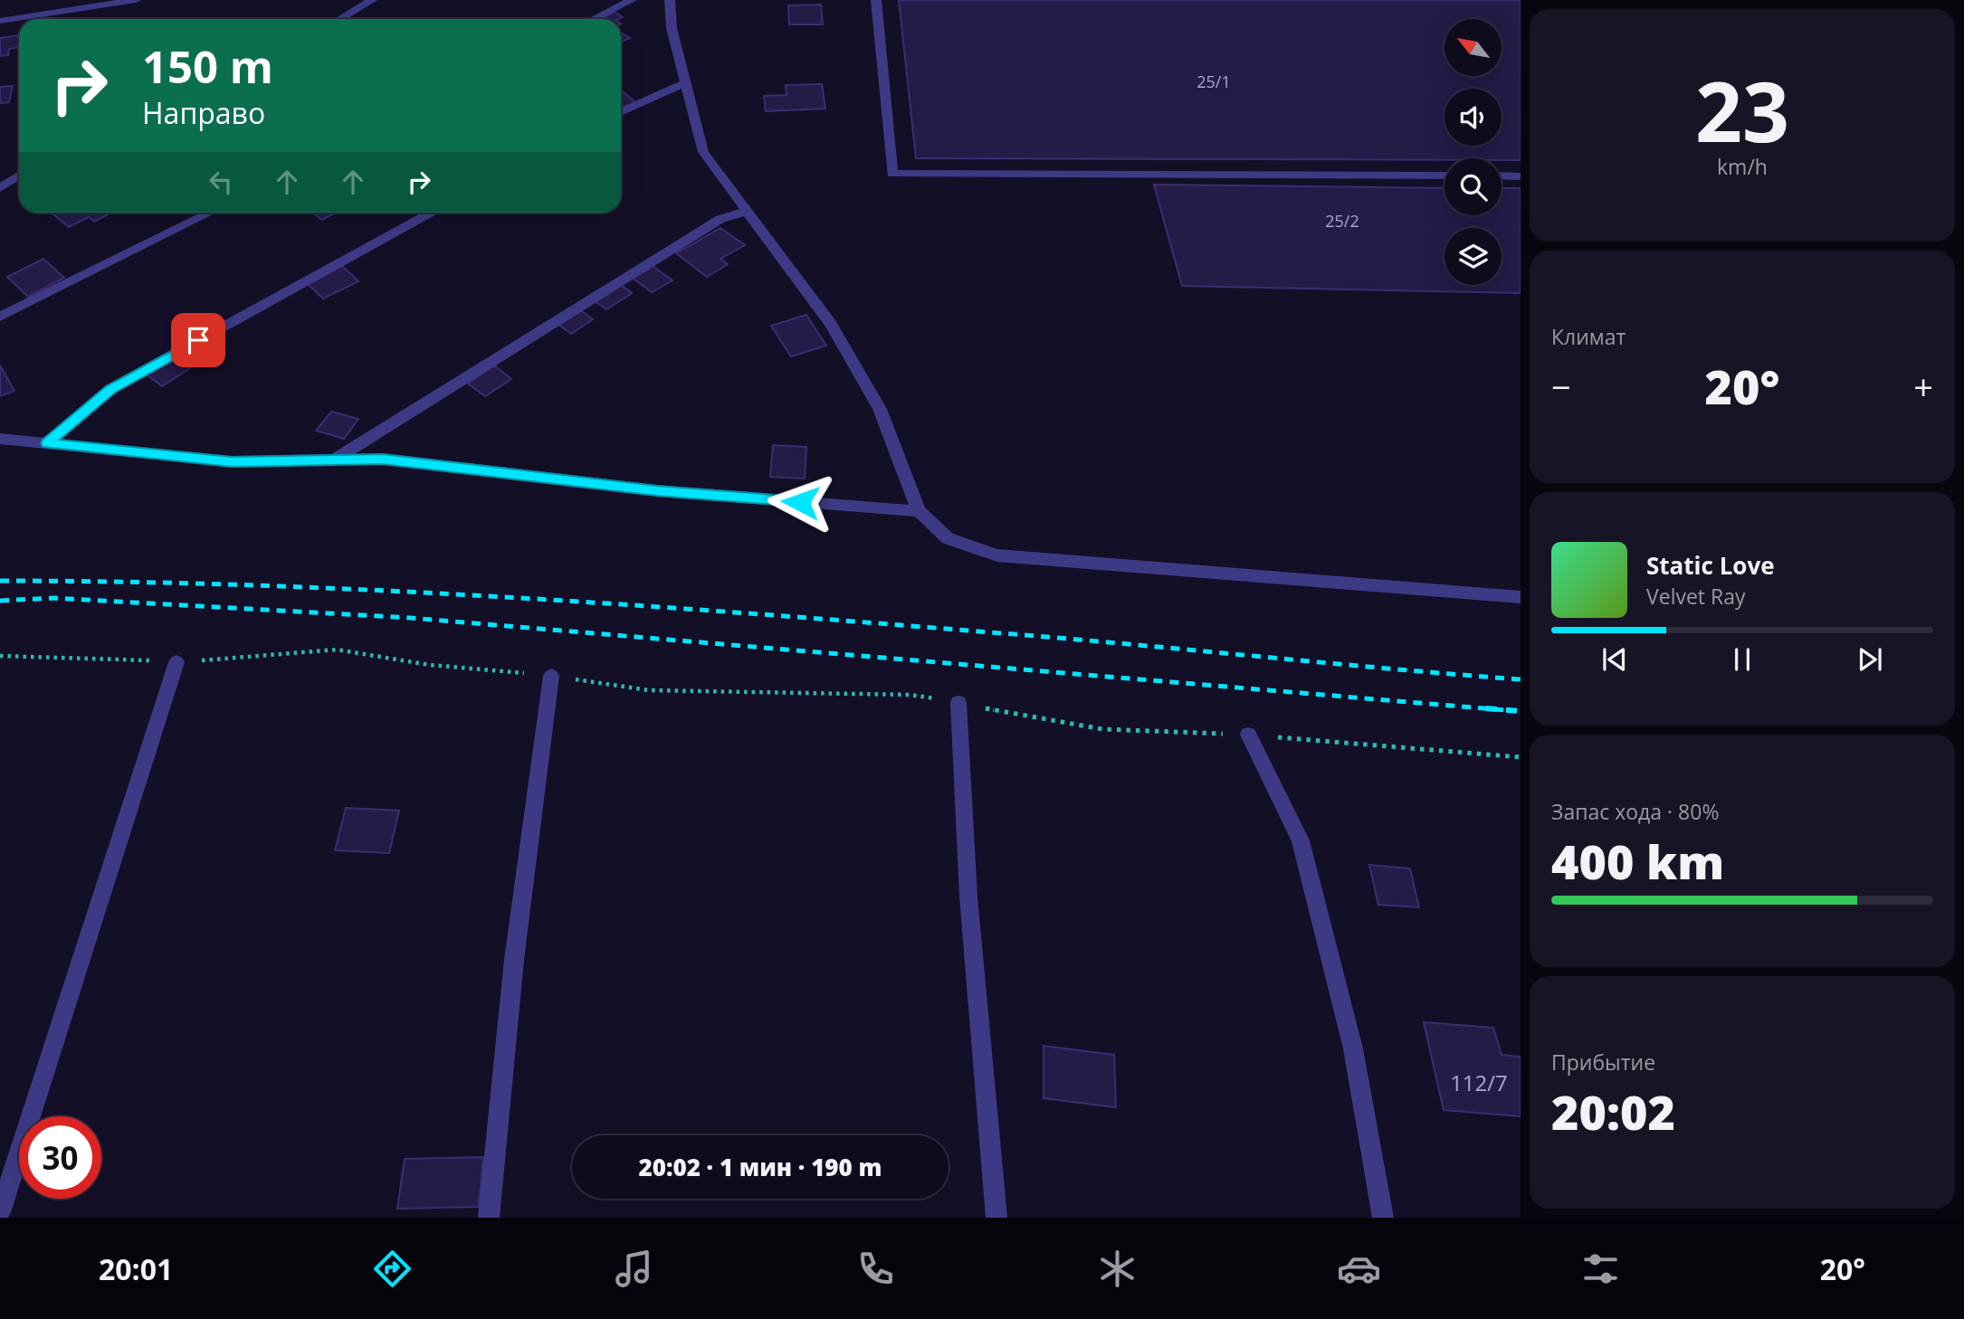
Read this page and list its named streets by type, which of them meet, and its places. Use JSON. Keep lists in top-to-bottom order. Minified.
{"house_numbers":["25/1","25/2","112/7"],"north":"top left","page":{"tile":[["23","km/h"],"Климат",["Запас хода · 80%","400 km"],["Прибытие","20:02"]],"turn":["150 m","Направо"],"heat":["−","20°","+"],"song":["Static Love","Velvet Ray"],"limit":"30","trip":"20:02 · 1 мин · 190 m","tabs":["20:01","20°"]}}
